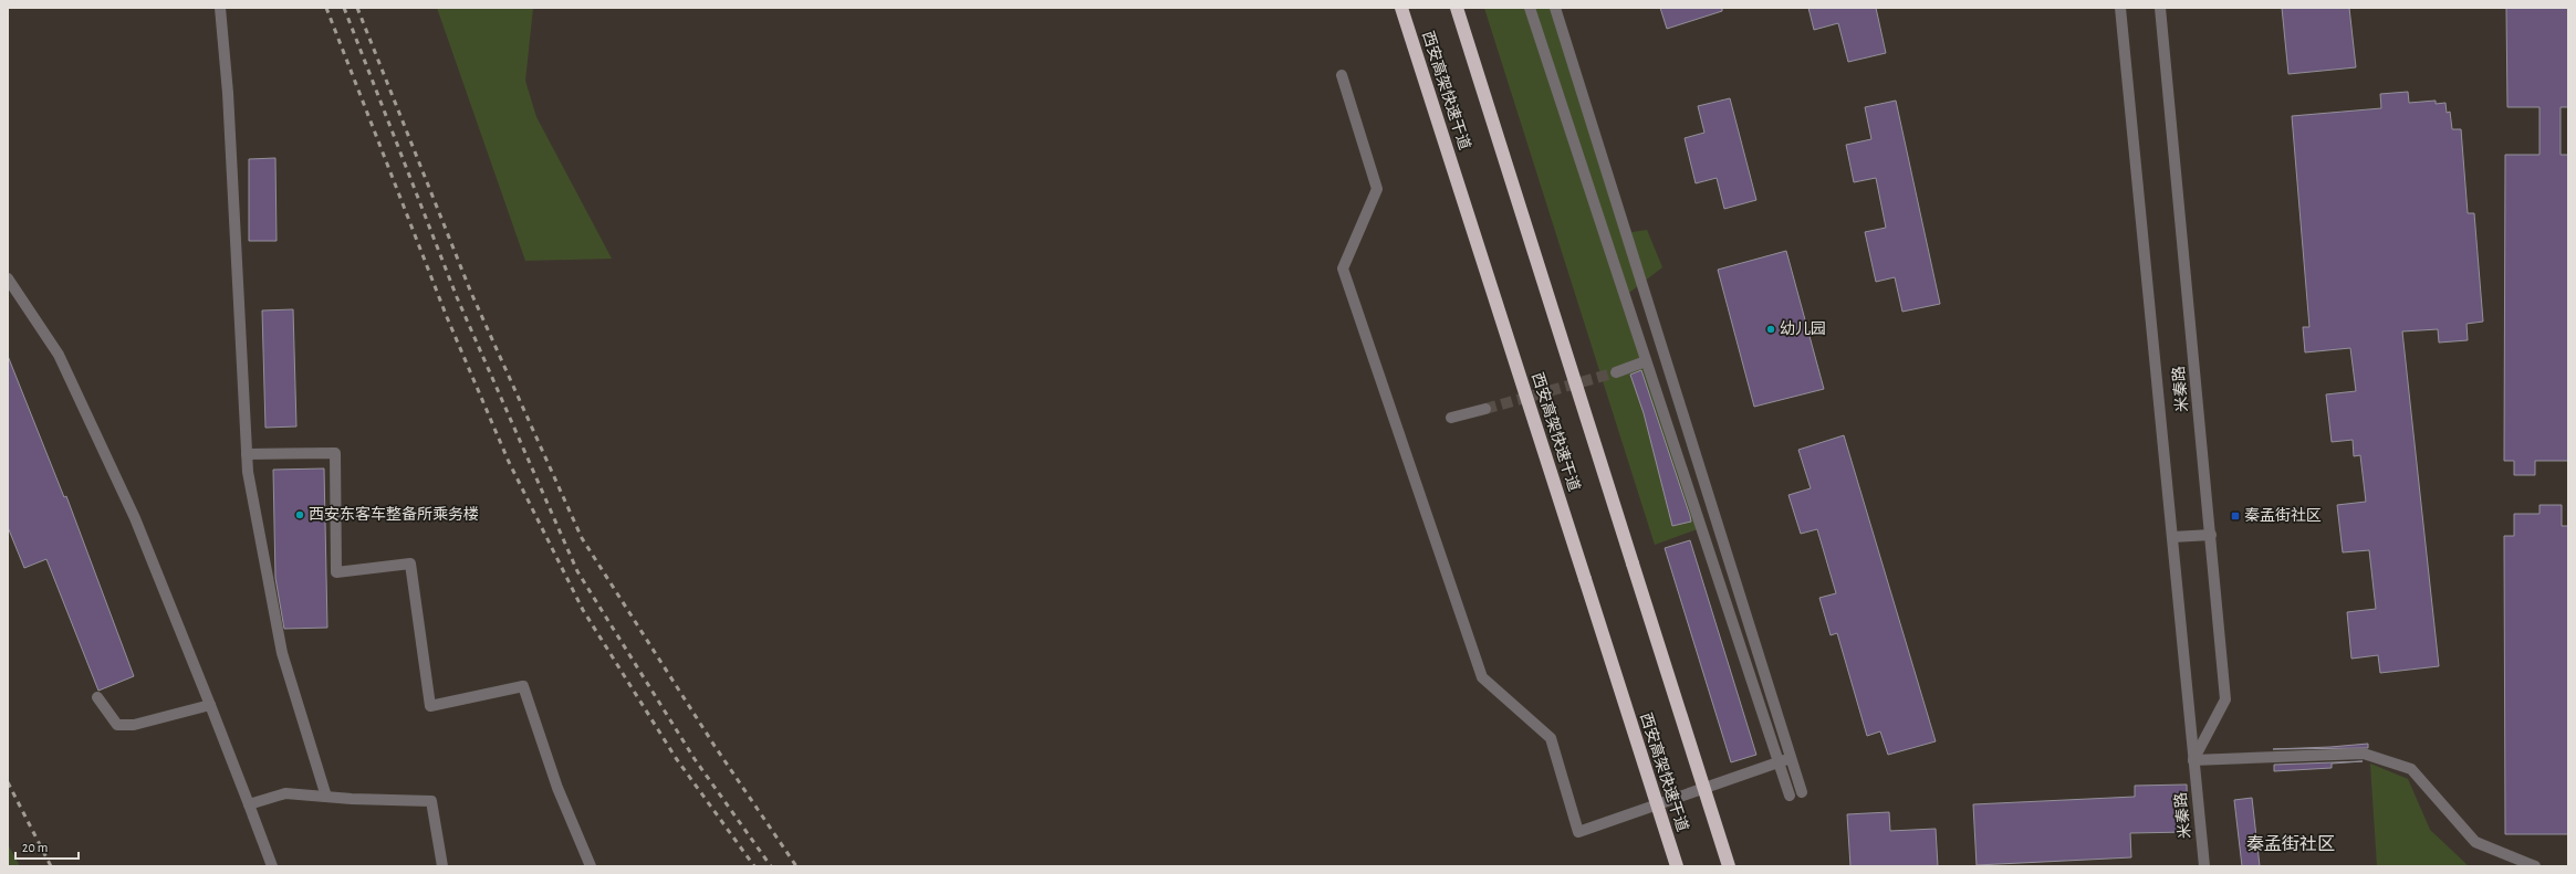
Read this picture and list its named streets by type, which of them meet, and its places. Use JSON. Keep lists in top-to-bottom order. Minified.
{"streets":{"highway":["西安高架快速干道"],"street":["米秦路"]},"districts":["秦孟街社区"],"places":{"other":["幼儿园","西安东客车整备所乘务楼"],"transit":["秦孟街社区"]},"scale_bar":"20 m"}
